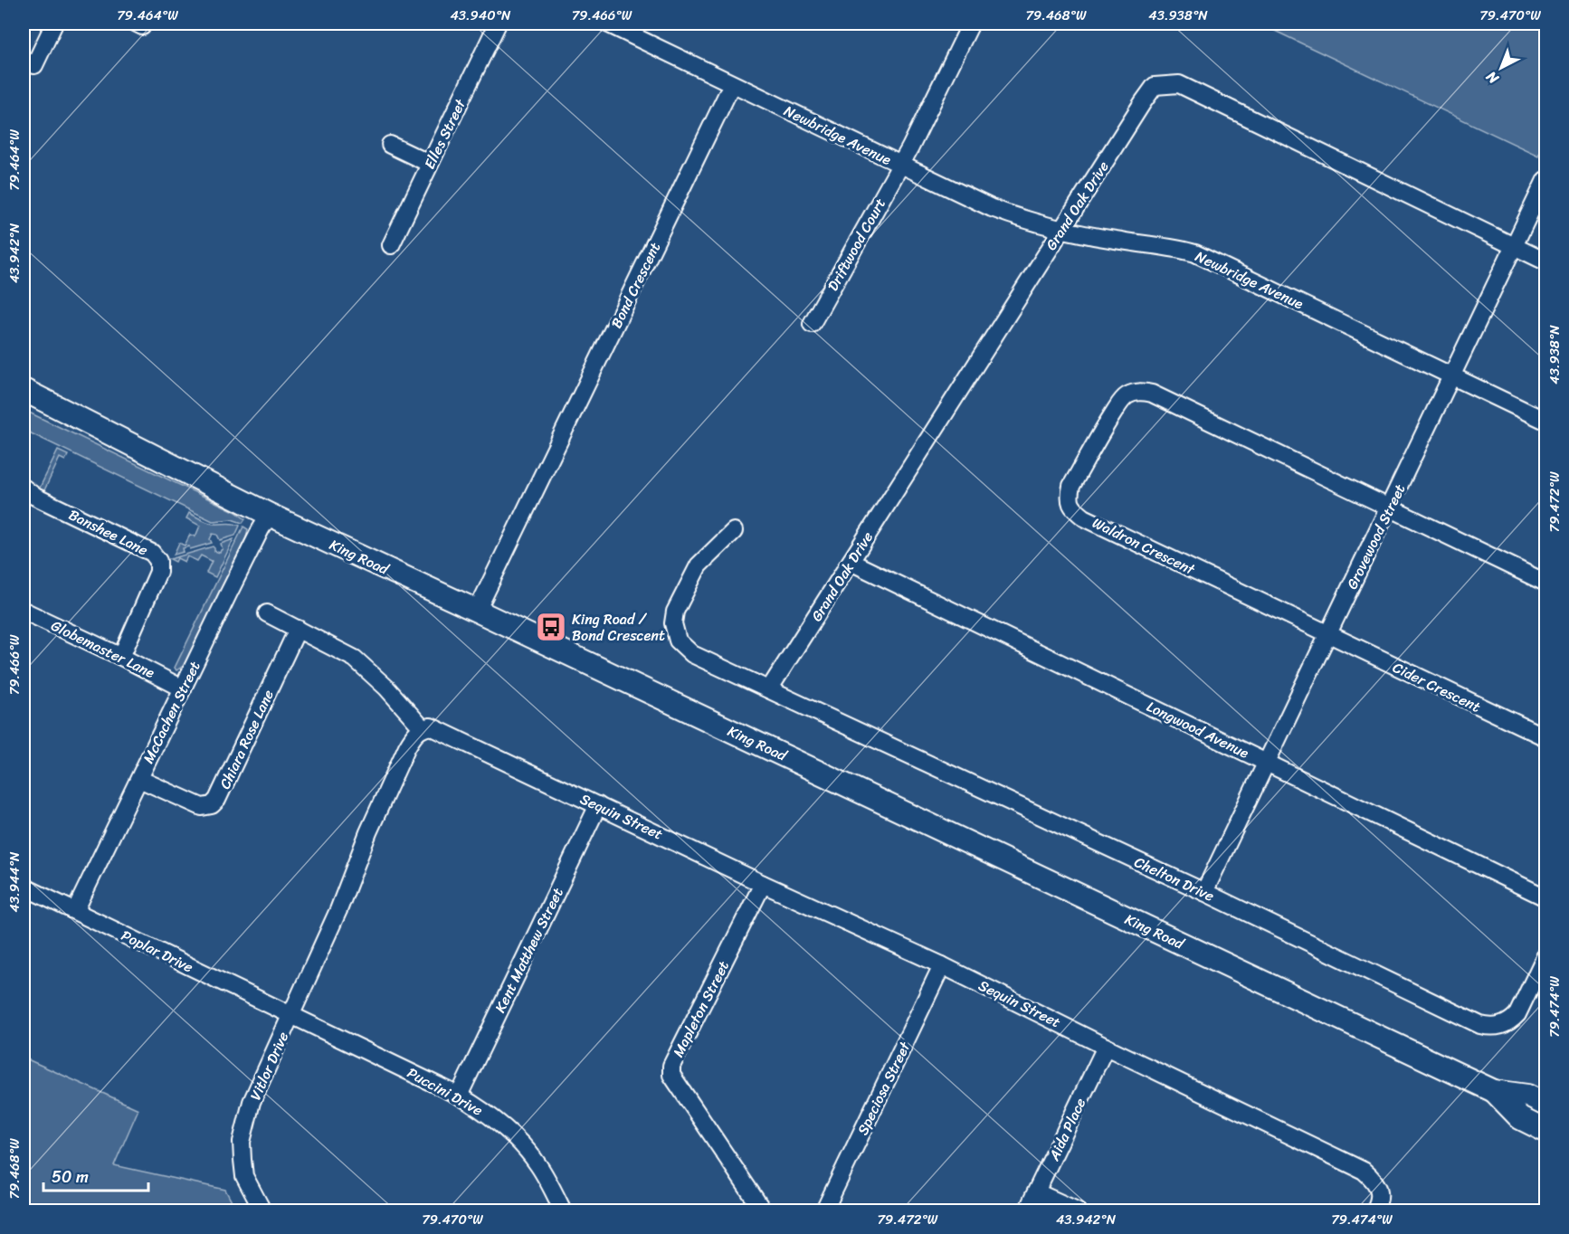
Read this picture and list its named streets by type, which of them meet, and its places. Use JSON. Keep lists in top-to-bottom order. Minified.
{"streets":{"main road":["King Road"],"street":["Elles Street","Newbridge Avenue","Grand Oak Drive","Driftwood Court","Bond Crescent","Banshee Lane","Grovewood Street","Waldron Crescent","Globemaster Lane","Cider Crescent","McCachen Street","Longwood Avenue","Chiara Rose Lane","Sequin Street","Chelton Drive","Kent Matthew Street","Poplar Drive","Mapleton Street","Vitlor Drive","Speciosa Street","Puccini Drive","Aida Place"]},"crossings":[["Newbridge Avenue","Grand Oak Drive"],["Newbridge Avenue","Driftwood Court"],["Newbridge Avenue","Bond Crescent"],["Newbridge Avenue","Grovewood Street"],["Grand Oak Drive","Grovewood Street"],["Grand Oak Drive","Longwood Avenue"],["Grand Oak Drive","Chelton Drive"],["Bond Crescent","King Road"],["Banshee Lane","Globemaster Lane"],["Grovewood Street","Waldron Crescent"],["Grovewood Street","Cider Crescent"],["Grovewood Street","Longwood Avenue"],["Grovewood Street","Chelton Drive"],["Waldron Crescent","Cider Crescent"],["King Road","McCachen Street"],["Globemaster Lane","McCachen Street"],["McCachen Street","Chiara Rose Lane"],["McCachen Street","Poplar Drive"],["Sequin Street","Kent Matthew Street"],["Sequin Street","Mapleton Street"],["Sequin Street","Speciosa Street"],["Sequin Street","Aida Place"],["Kent Matthew Street","Puccini Drive"],["Poplar Drive","Vitlor Drive"],["Poplar Drive","Puccini Drive"],["Vitlor Drive","Puccini Drive"]],"places":{"bus stop":["King Road / Bond Crescent"]},"scale_bar":"50 m","north":"bottom left","coordinates":["79.464°W","43.940°N","79.466°W","79.468°W","43.938°N","79.470°W","43.942°N","79.472°W","43.944°N","79.474°W"]}
